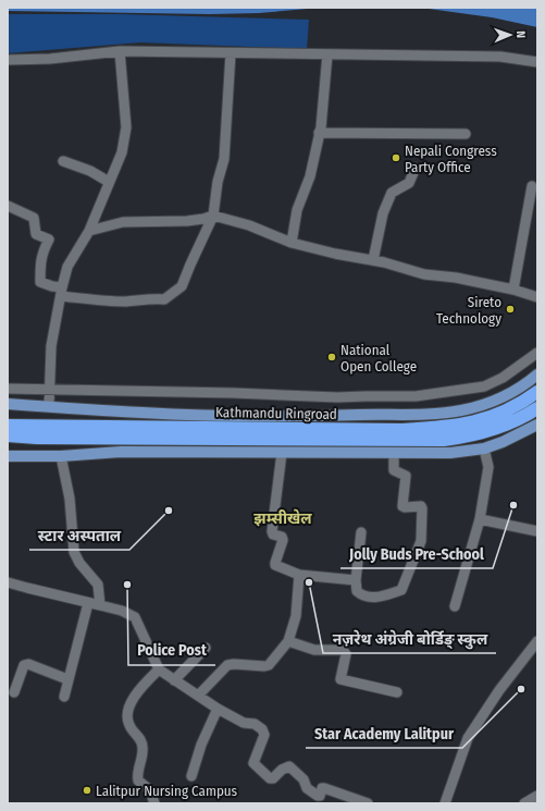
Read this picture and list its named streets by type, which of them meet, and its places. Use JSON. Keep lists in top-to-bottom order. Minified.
{"streets":{"highway":["Kathmandu Ringroad"]},"districts":["झम्सीखेल"],"places":["Nepali Congress Party Office","Sireto Technology","National Open College","Jolly Buds Pre-School","स्टार अस्पताल","नज़रेथ अंग्रेजी बोर्डिङ् स्कुल","Police Post","Star Academy Lalitpur","Lalitpur Nursing Campus"],"north":"right"}
